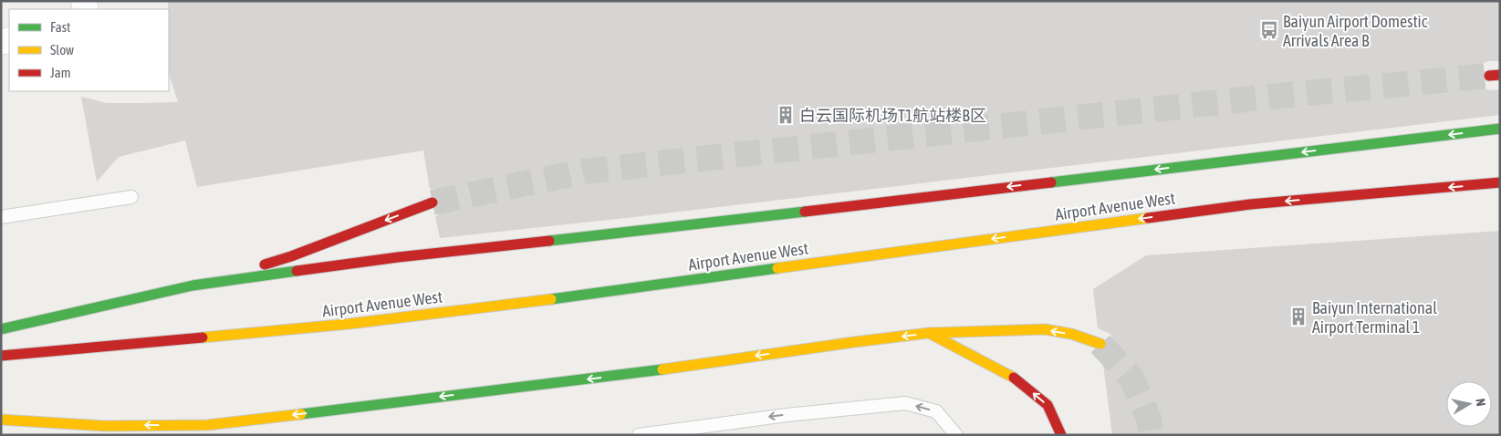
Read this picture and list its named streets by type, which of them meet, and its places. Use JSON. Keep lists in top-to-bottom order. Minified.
{"streets":{"main road":["Airport Avenue West"]},"places":{"bus stop":["Baiyun Airport Domestic Arrivals Area B"],"building":["白云国际机场T1航站楼B区","Baiyun International Airport Terminal 1"]},"legend":["Fast","Slow","Jam"],"north":"right"}
